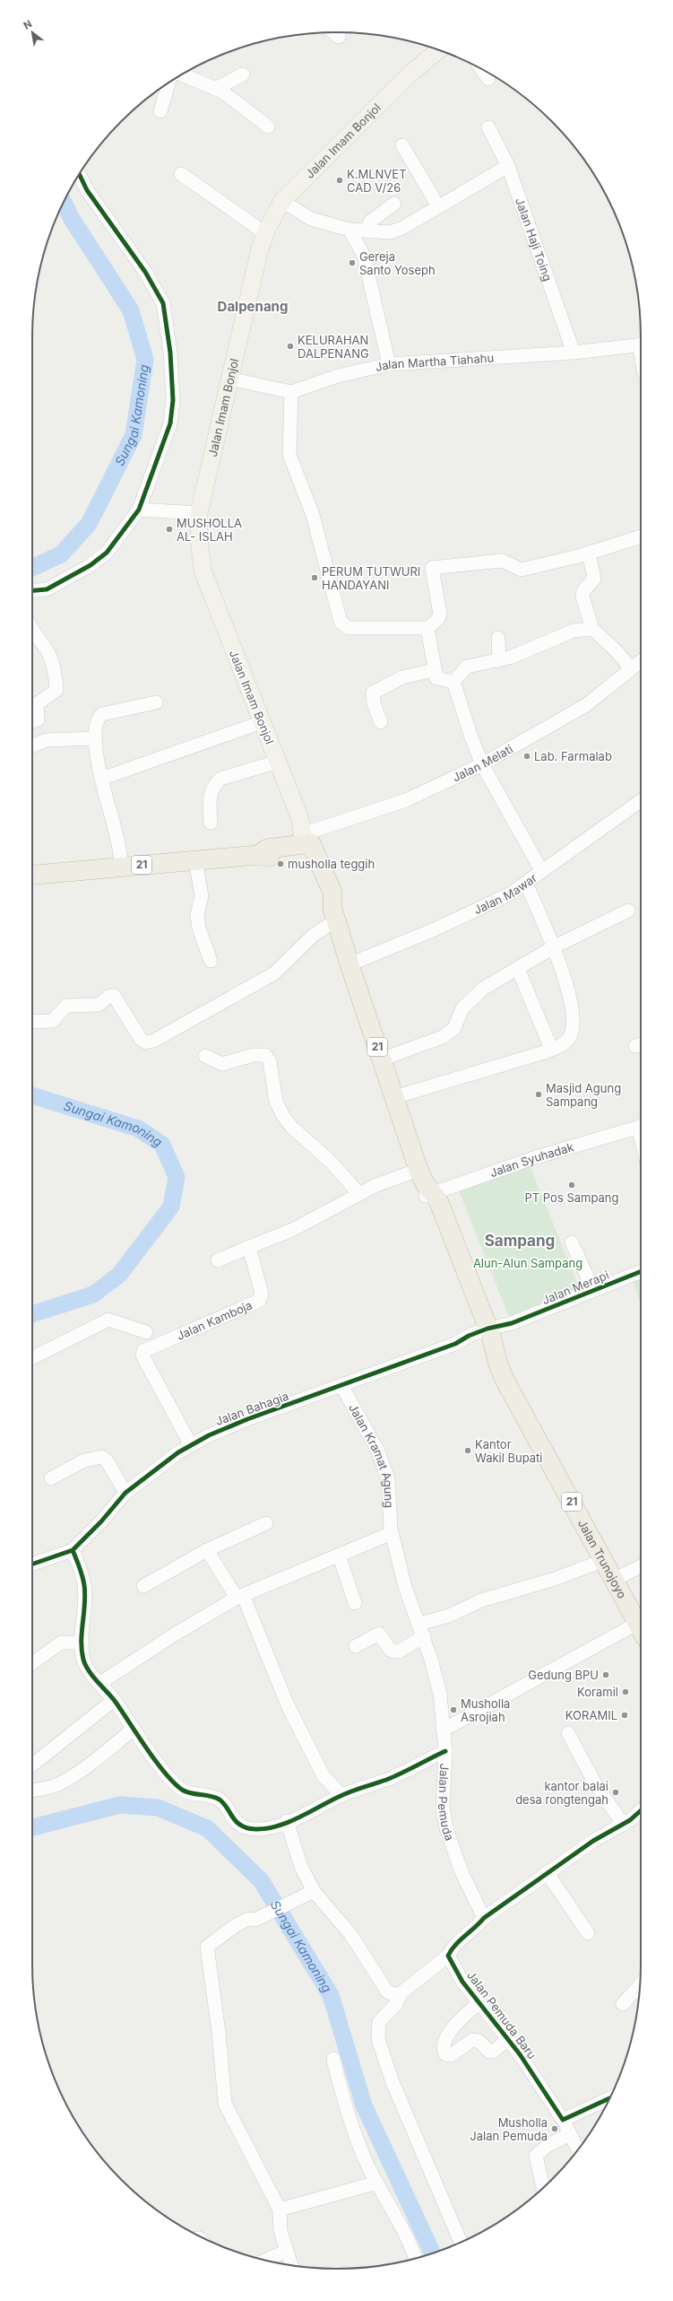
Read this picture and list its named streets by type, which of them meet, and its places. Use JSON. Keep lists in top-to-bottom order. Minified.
{"streets":{"highway":["21","Jalan Trunojoyo"],"main road":["Jalan Imam Bonjol"],"street":["Jalan Haji Toing","Jalan Martha Tiahahu","Jalan Melati","Jalan Mawar","Jalan Syuhadak","Jalan Merapi","Jalan Kamboja","Jalan Bahagia","Jalan Kramat Agung","Jalan Pemuda","Jalan Pemuda Baru"]},"crossings":[["Jalan Imam Bonjol","Jalan Melati"],["Jalan Imam Bonjol","21"],["Jalan Haji Toing","Jalan Martha Tiahahu"],["Jalan Melati","21"],["21","Jalan Mawar"],["21","Jalan Syuhadak"],["21","Jalan Merapi"],["21","Jalan Bahagia"],["21","Jalan Trunojoyo"],["Jalan Merapi","Jalan Bahagia"],["Jalan Merapi","Jalan Trunojoyo"],["Jalan Kamboja","Jalan Bahagia"],["Jalan Bahagia","Jalan Kramat Agung"],["Jalan Bahagia","Jalan Trunojoyo"],["Jalan Kramat Agung","Jalan Pemuda"]],"districts":["Dalpenang","Sampang"],"water":["Sungai Kamoning"],"parks":["Alun-Alun Sampang"],"places":["K.MLNVET CAD V/26","Gereja Santo Yoseph","KELURAHAN DALPENANG","MUSHOLLA AL- ISLAH","PERUM TUTWURI HANDAYANI","Lab. Farmalab","musholla teggih","Masjid Agung Sampang","PT Pos Sampang","Kantor Wakil Bupati","Gedung BPU","Koramil","Musholla Asrojiah","KORAMIL","kantor balai desa rongtengah","Musholla Jalan Pemuda"],"north":"top left"}
